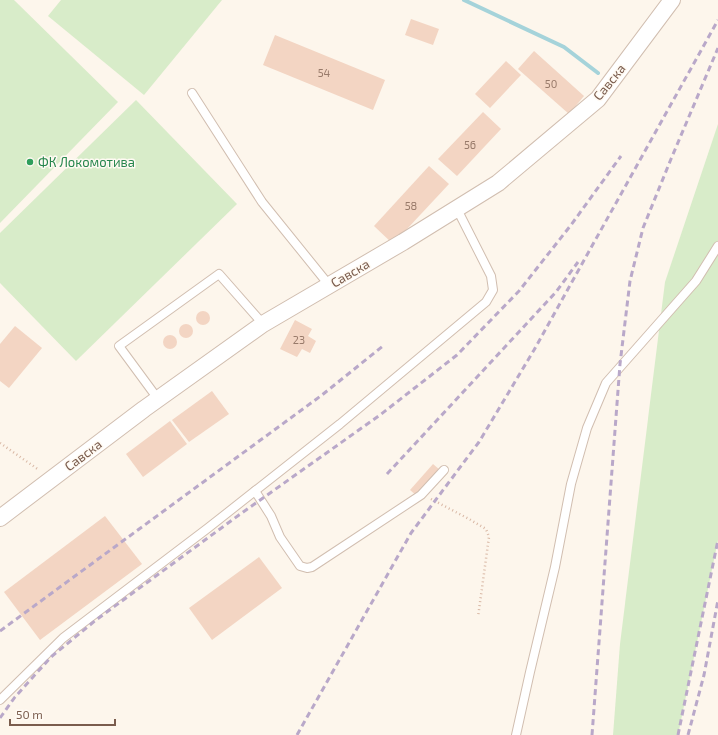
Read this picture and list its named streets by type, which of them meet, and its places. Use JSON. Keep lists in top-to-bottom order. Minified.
{"streets":{"street":["Савска"]},"places":["ФК Локомотива"],"house_numbers":["54","50","56","58","23"],"scale_bar":"50 m"}
